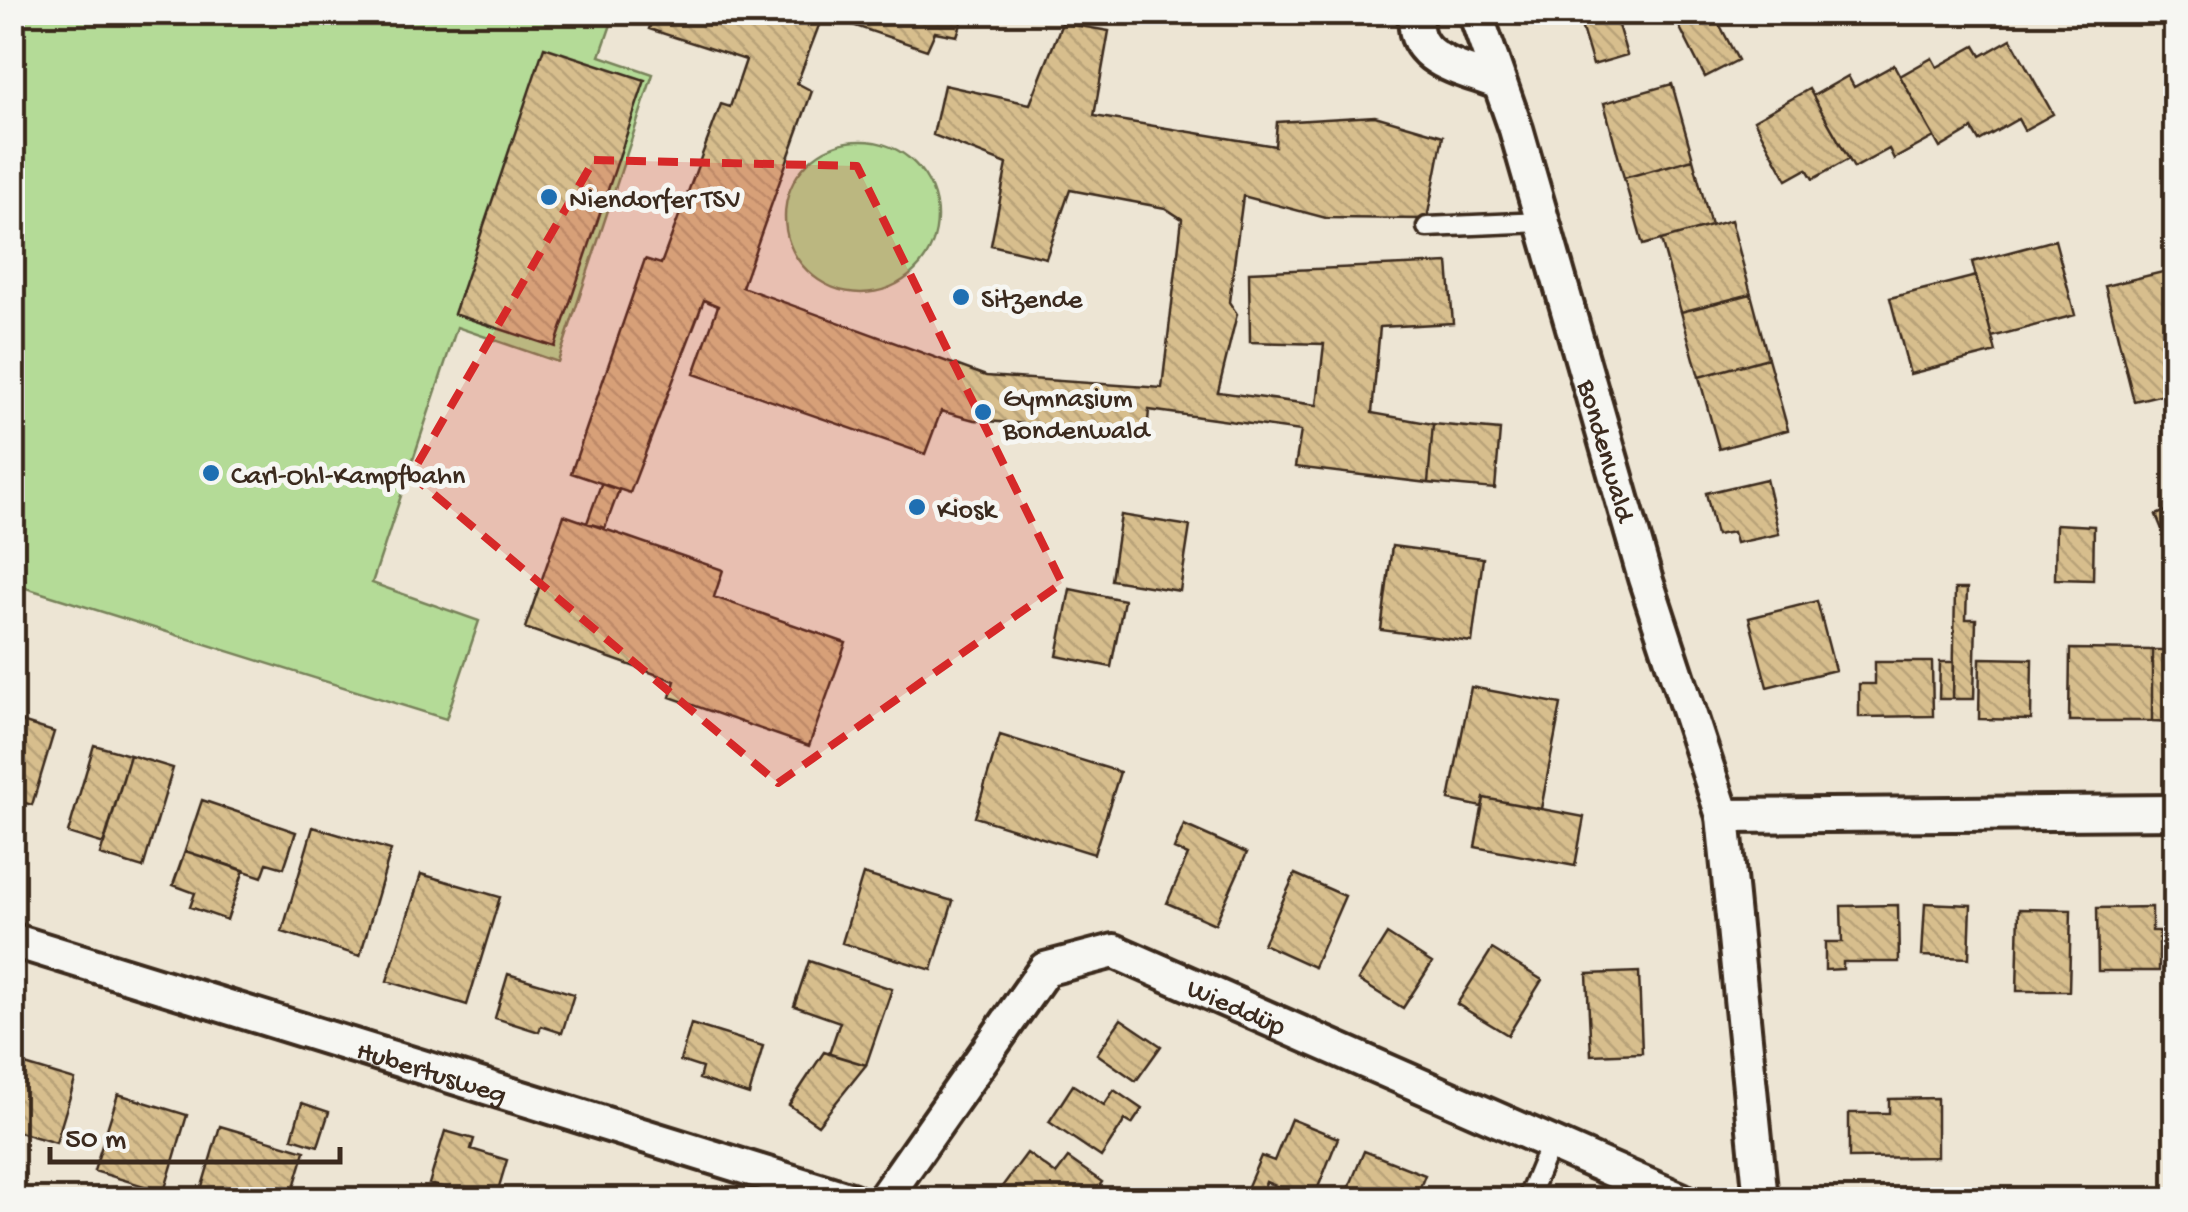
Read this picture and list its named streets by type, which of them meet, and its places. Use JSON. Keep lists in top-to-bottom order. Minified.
{"streets":{"street":["Bondenwald","Wieddüp","Hubertusweg"]},"places":["Niendorfer TSV","Sitzende","Gymnasium Bondenwald","Carl-Ohl-Kampfbahn","Kiosk"],"scale_bar":"50 m"}
